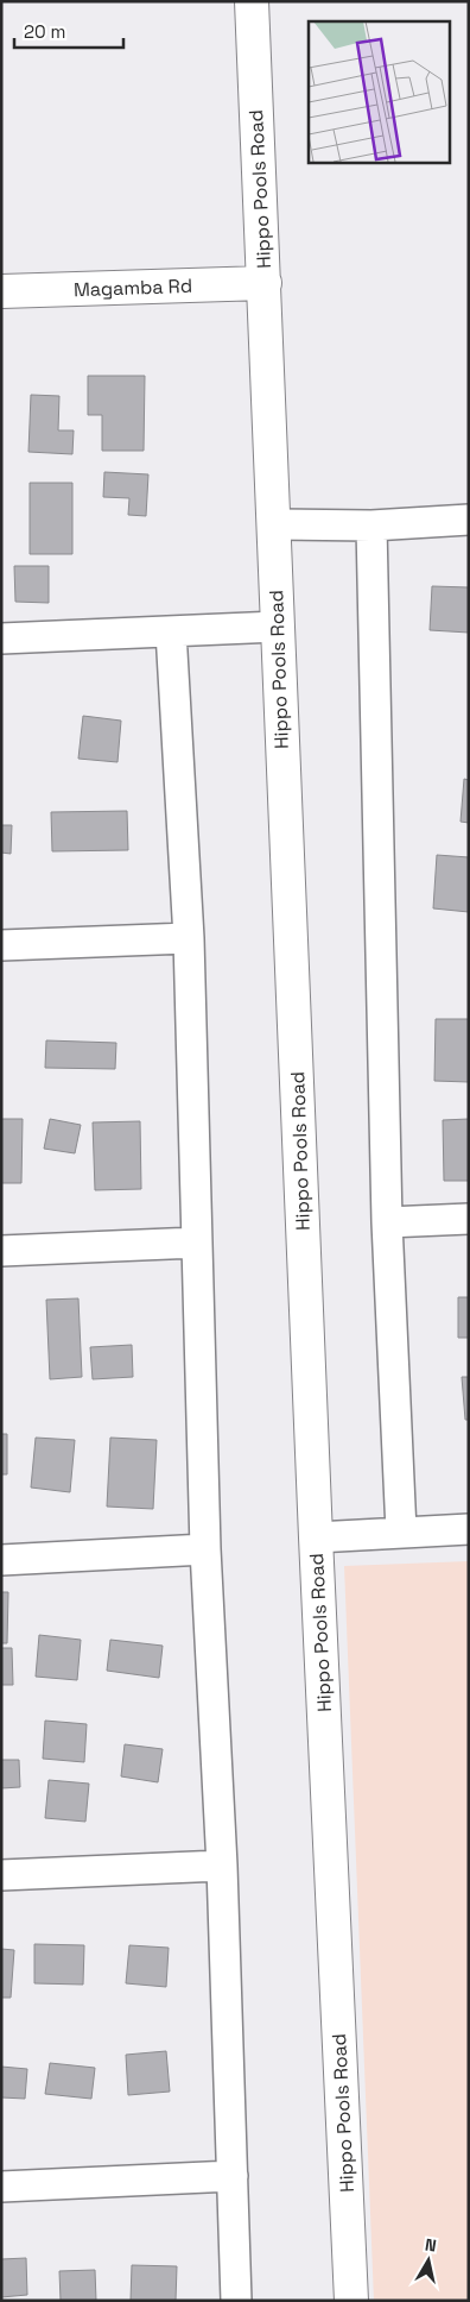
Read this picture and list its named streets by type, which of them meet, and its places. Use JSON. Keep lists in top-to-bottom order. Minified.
{"streets":{"street":["Hippo Pools Road","Magamba Rd"]},"crossings":[["Hippo Pools Road","Magamba Rd"]],"scale_bar":"20 m","north":"top"}
